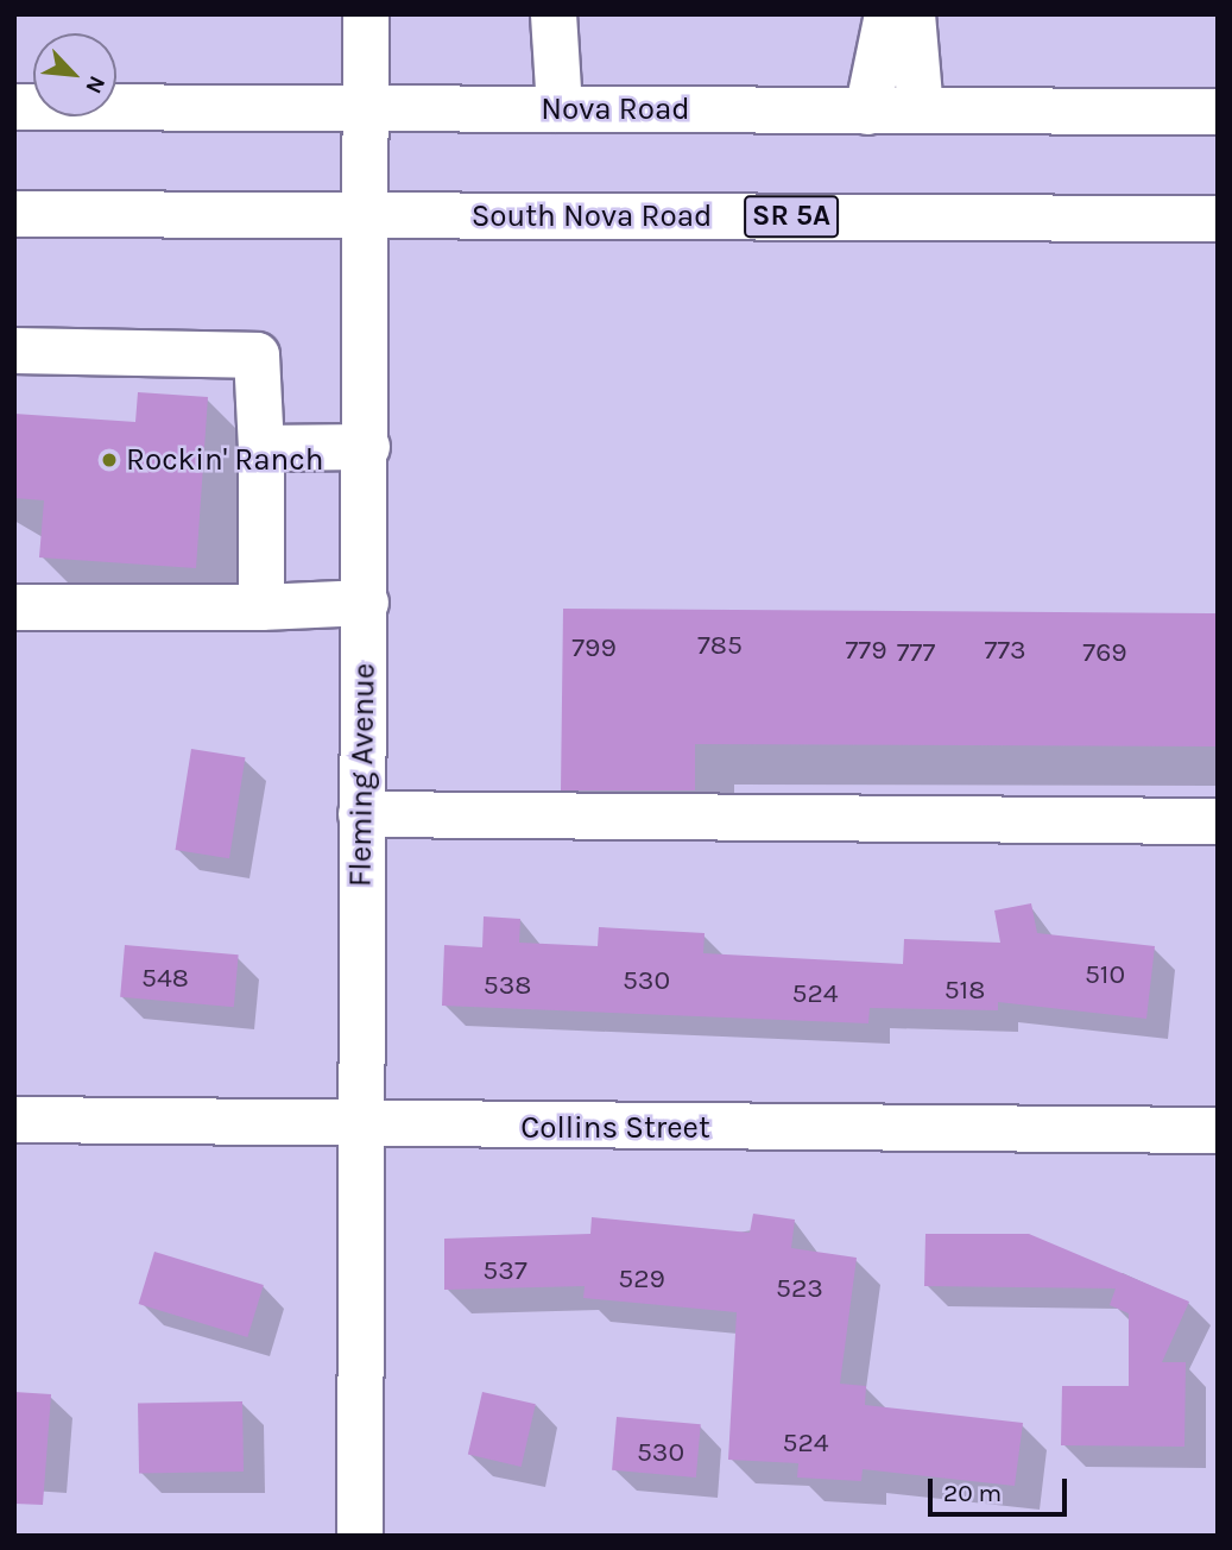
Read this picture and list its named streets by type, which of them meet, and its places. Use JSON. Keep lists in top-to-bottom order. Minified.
{"streets":{"street":["Nova Road","South Nova Road","SR 5A","Fleming Avenue","Collins Street"]},"crossings":[["Nova Road","Fleming Avenue"],["South Nova Road","Fleming Avenue"],["Fleming Avenue","Collins Street"]],"places":["Rockin' Ranch"],"house_numbers":["785","799","779","773","777","769","510","548","530","538","518","524","537","529","523","524","530"],"scale_bar":"20 m","north":"bottom right"}
